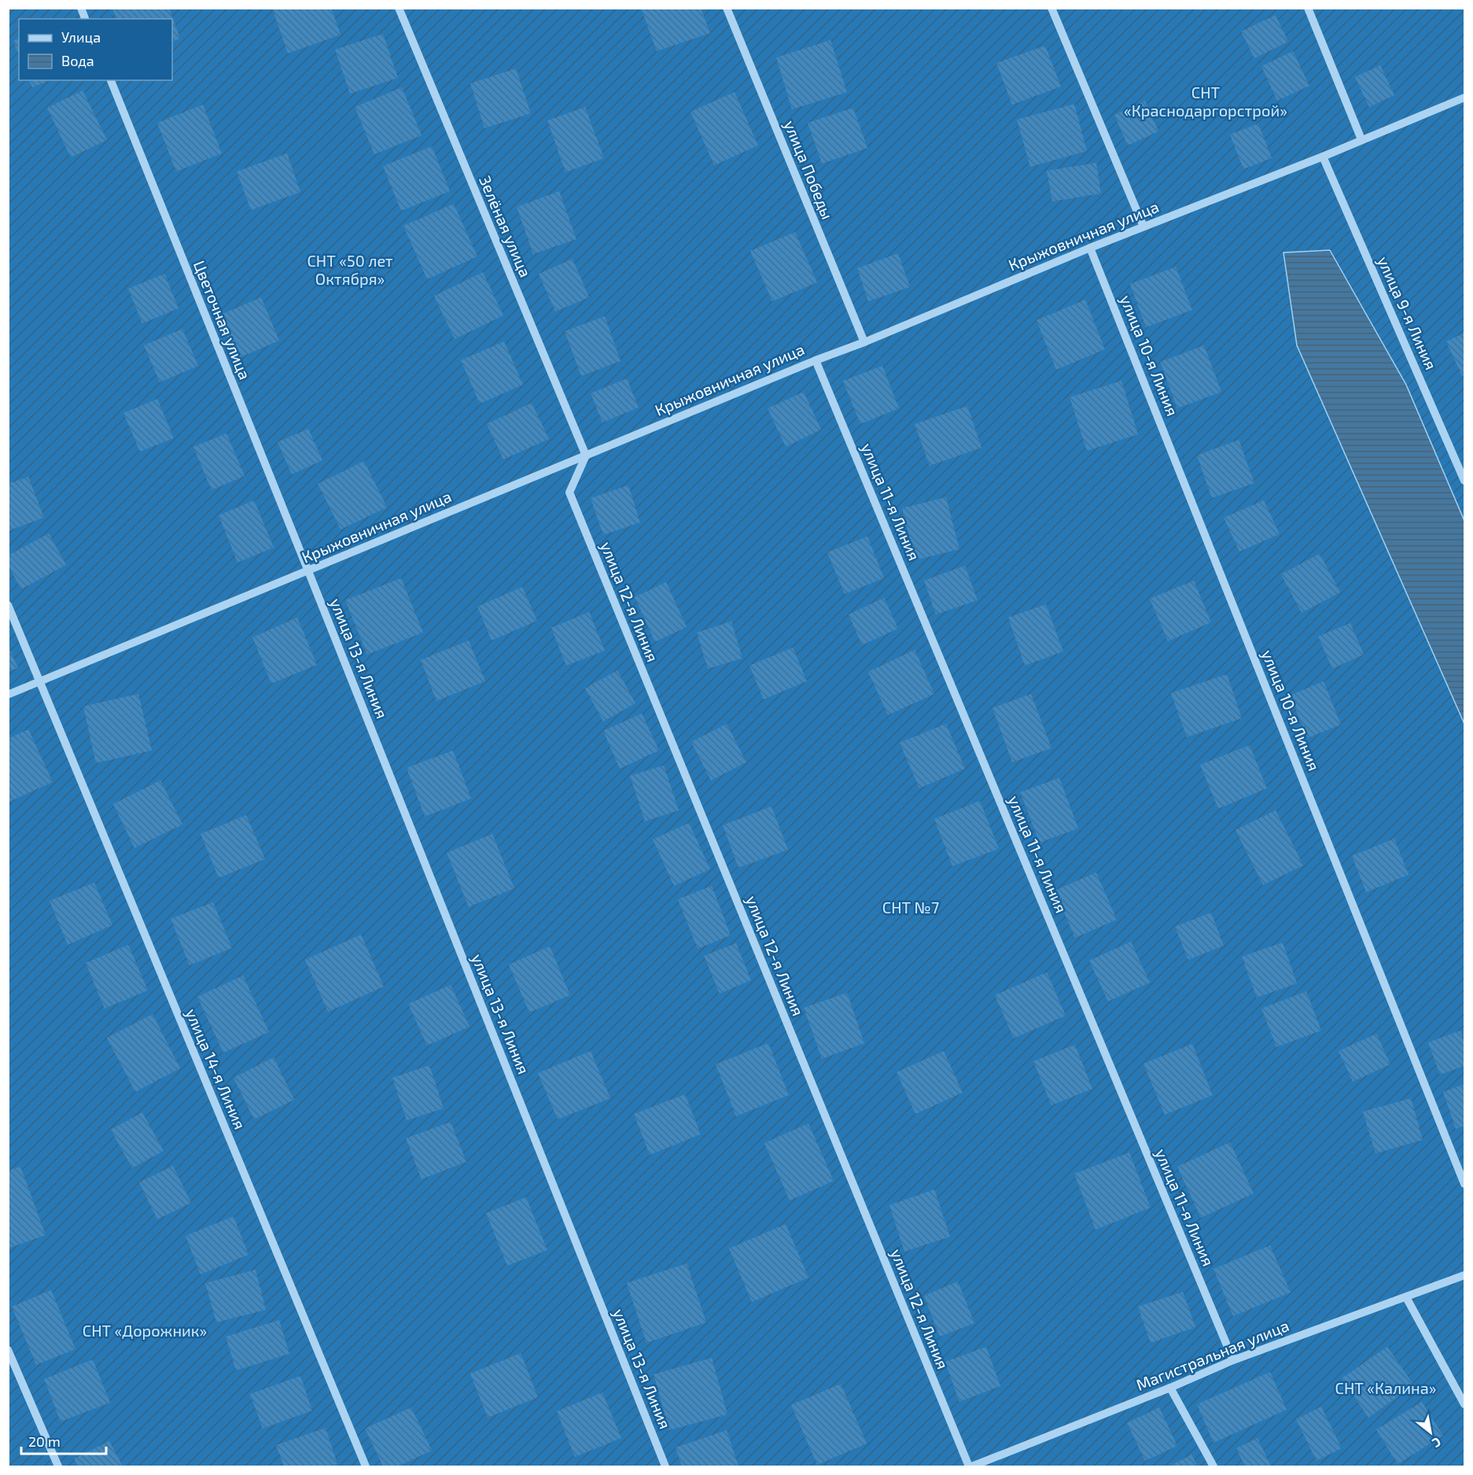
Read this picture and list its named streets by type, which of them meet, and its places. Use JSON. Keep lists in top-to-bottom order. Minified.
{"streets":{"street":["улица Победы","Зелёная улица","Крыжовничная улица","улица 9-я Линия","Цветочная улица","улица 10-я Линия","улица 11-я Линия","улица 12-я Линия","улица 13-я Линия","улица 14-я Линия","Магистральная улица"]},"crossings":[["улица Победы","Крыжовничная улица"],["Зелёная улица","Крыжовничная улица"],["Зелёная улица","улица 12-я Линия"],["Крыжовничная улица","улица 9-я Линия"],["Крыжовничная улица","Цветочная улица"],["Крыжовничная улица","улица 10-я Линия"],["Крыжовничная улица","улица 11-я Линия"],["Крыжовничная улица","улица 12-я Линия"],["Крыжовничная улица","улица 13-я Линия"],["Крыжовничная улица","улица 14-я Линия"],["Цветочная улица","улица 13-я Линия"],["улица 11-я Линия","Магистральная улица"],["улица 12-я Линия","Магистральная улица"]],"parks":["СНТ «Краснодаргорстрой»","СНТ «50 лет Октября»","СНТ №7","СНТ «Дорожник»","СНТ «Калина»"],"legend":["Улица","Вода"],"scale_bar":"20 m","north":"bottom right"}
